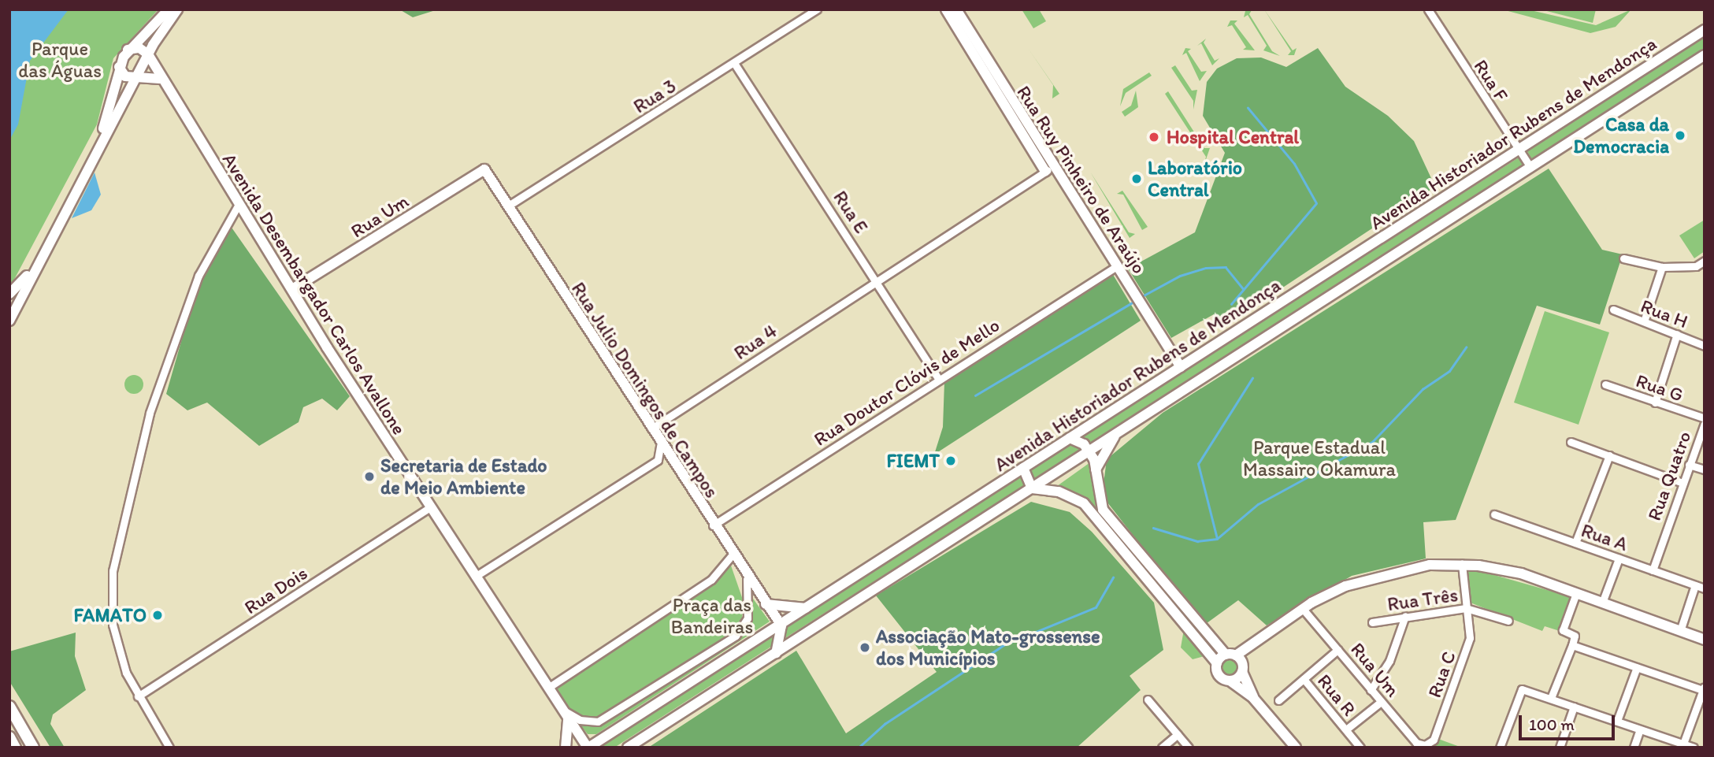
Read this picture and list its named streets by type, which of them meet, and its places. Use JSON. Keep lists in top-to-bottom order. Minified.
{"streets":{"main road":["Avenida Historiador Rubens de Mendonça","Rua Ruy Pinheiro de Araújo","Rua Um","Avenida Desembargador Carlos Avallone","Rua Julio Domingos de Campos"],"street":["Rua F","Rua 3","Rua E","Rua H","Rua 4","Rua Doutor Clóvis de Mello","Rua G","Rua Quatro","Rua A","Rua Dois","Rua Três","Rua C","Rua R"]},"crossings":[["Rua F","Avenida Historiador Rubens de Mendonça"],["Rua 3","Rua E"],["Rua 3","Rua Julio Domingos de Campos"],["Avenida Historiador Rubens de Mendonça","Rua Ruy Pinheiro de Araújo"],["Avenida Historiador Rubens de Mendonça","Avenida Desembargador Carlos Avallone"],["Avenida Historiador Rubens de Mendonça","Rua Julio Domingos de Campos"],["Rua Ruy Pinheiro de Araújo","Rua 4"],["Rua Ruy Pinheiro de Araújo","Rua Doutor Clóvis de Mello"],["Rua E","Rua 4"],["Rua E","Rua Doutor Clóvis de Mello"],["Rua Um","Avenida Desembargador Carlos Avallone"],["Rua Um","Rua Julio Domingos de Campos"],["Rua Um","Rua C"],["Rua Um","Rua R"],["Avenida Desembargador Carlos Avallone","Rua Dois"],["Rua 4","Rua Julio Domingos de Campos"],["Rua Doutor Clóvis de Mello","Rua Julio Domingos de Campos"],["Rua Quatro","Rua A"],["Rua Três","Rua C"]],"parks":["Parque das Águas","Parque Estadual Massairo Okamura","Praça das Bandeiras"],"places":["Casa da Democracia","Hospital Central","Laboratório Central","FIEMT","Secretaria de Estado de Meio Ambiente","FAMATO","Associação Mato-grossense dos Municípios"],"scale_bar":"100 m"}
